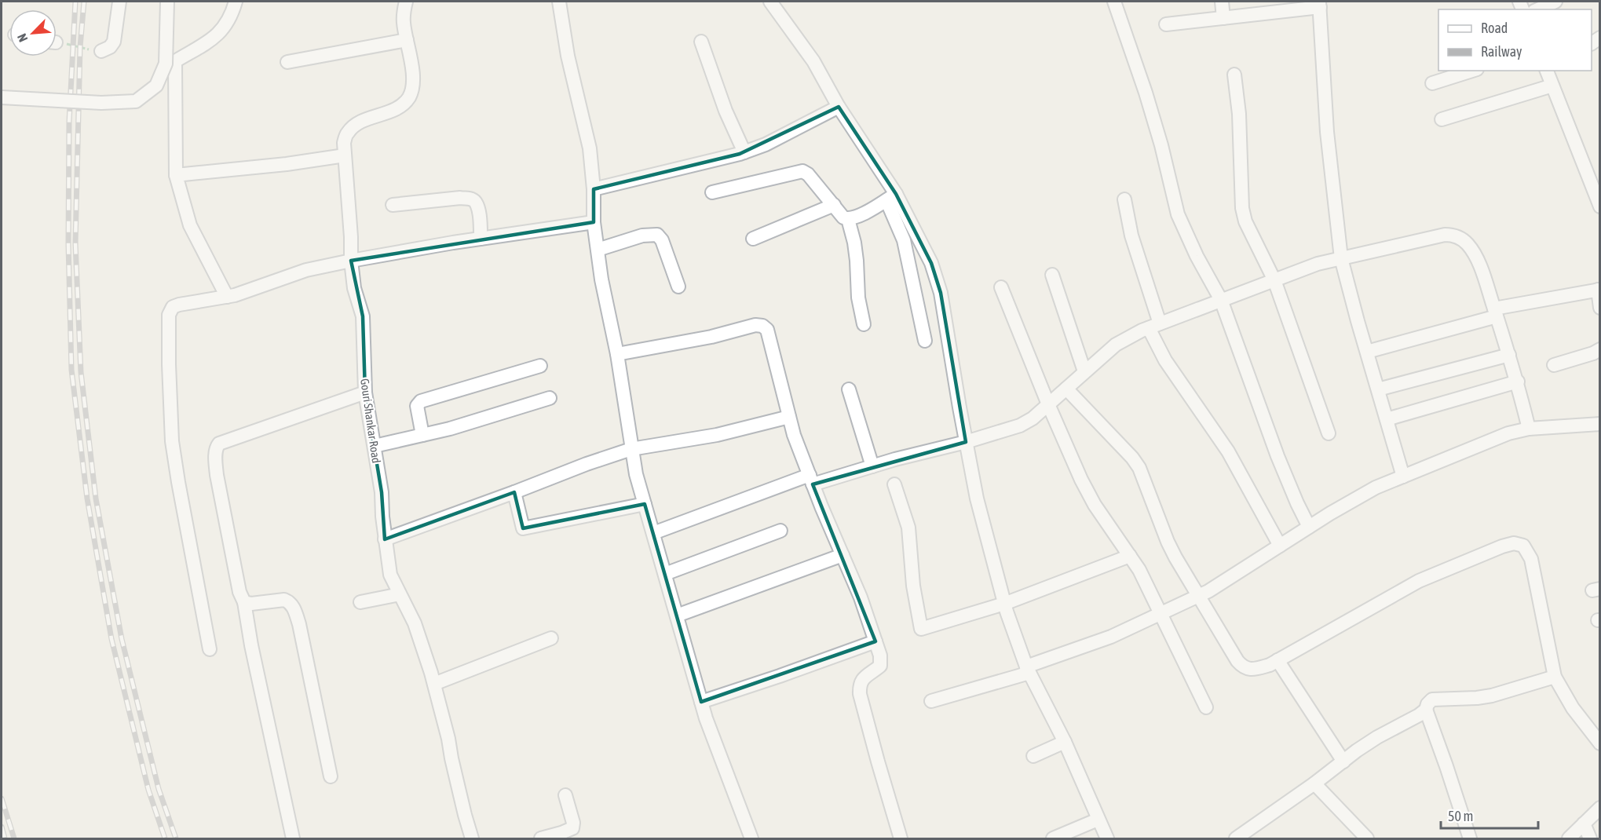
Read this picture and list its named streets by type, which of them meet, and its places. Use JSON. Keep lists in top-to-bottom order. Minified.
{"streets":{"street":["Gouri Shankar Road"]},"legend":["Road","Railway"],"scale_bar":"50 m","north":"bottom left"}
